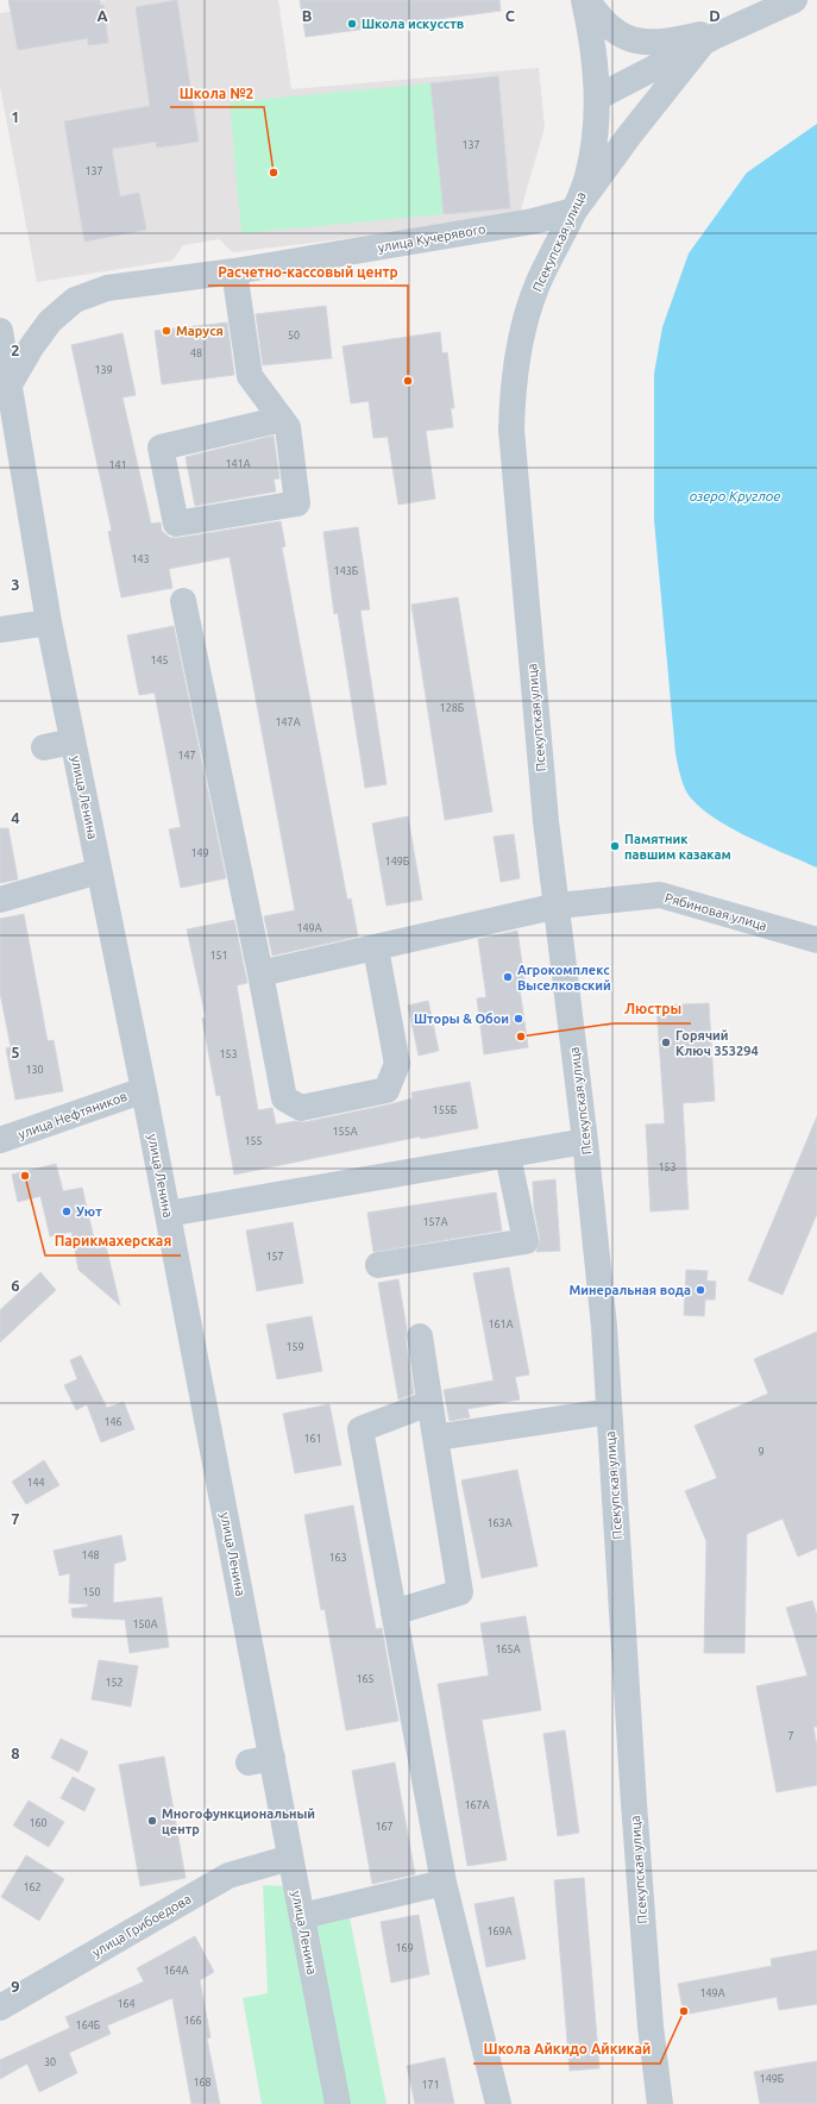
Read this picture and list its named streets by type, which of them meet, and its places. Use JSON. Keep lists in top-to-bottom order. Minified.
{"streets":{"street":["улица Кучерявого","Псекупская улица","улица Ленина","Рябиновая улица","улица Нефтяников","улица Грибоедова"]},"crossings":[["улица Кучерявого","Псекупская улица"],["улица Кучерявого","улица Ленина"],["Псекупская улица","Рябиновая улица"],["улица Ленина","улица Нефтяников"],["улица Ленина","улица Грибоедова"]],"water":["озеро Круглое"],"places":["Школа искусств","Школа №2","Маруся","Расчетно-кассовый центр","Памятник павшим казакам","Агрокомплекс Выселковский","Шторы & Обои","Люстры","Горячий Ключ 353294","Парикмахерская","Уют","Минеральная вода","Многофункциональный центр","Школа Айкидо Айкикай"],"house_numbers":["137","137","50","48","139","141А","141","143","143Б","145","128Б","147А","147","149","149Б","149А","151","153","130","155Б","155А","155","153","157А","157","161А","159","146","161","9","144","163А","148","163","150","150А","165А","165","152","7","167А","160","167","162","169А","169","164А","149А","164","166","164Б","30","149Б","168","171"],"grid":{"columns":["A","B","C","D"],"rows":["1","2","3","4","5","6","7","8","9"]}}
